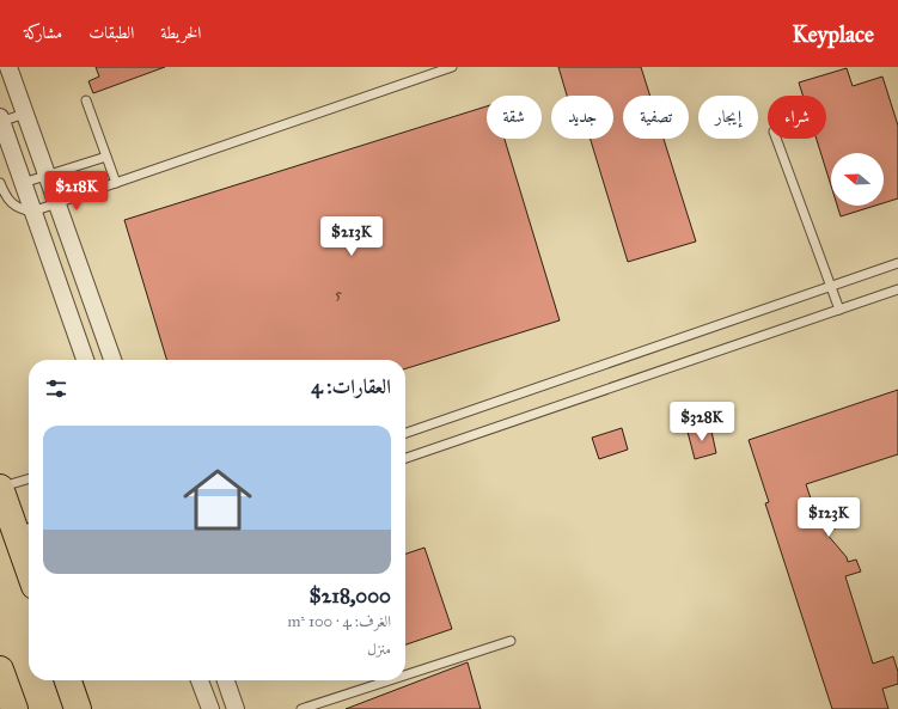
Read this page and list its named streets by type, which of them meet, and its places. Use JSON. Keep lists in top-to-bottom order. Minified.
{"house_numbers":["5"],"north":"left","page":{"header":"Keyplace","nav":["الخريطة","الطبقات","مشاركة"],"chip":["شراء","إيجار","تصفية","جديد","شقة"],"price":["$218K","$213K","$328K","$123K"],"heading":"العقارات: 4","list":[{"name":"$218,000","note":"الغرف: 4 · 100 m² · منزل"}]}}
